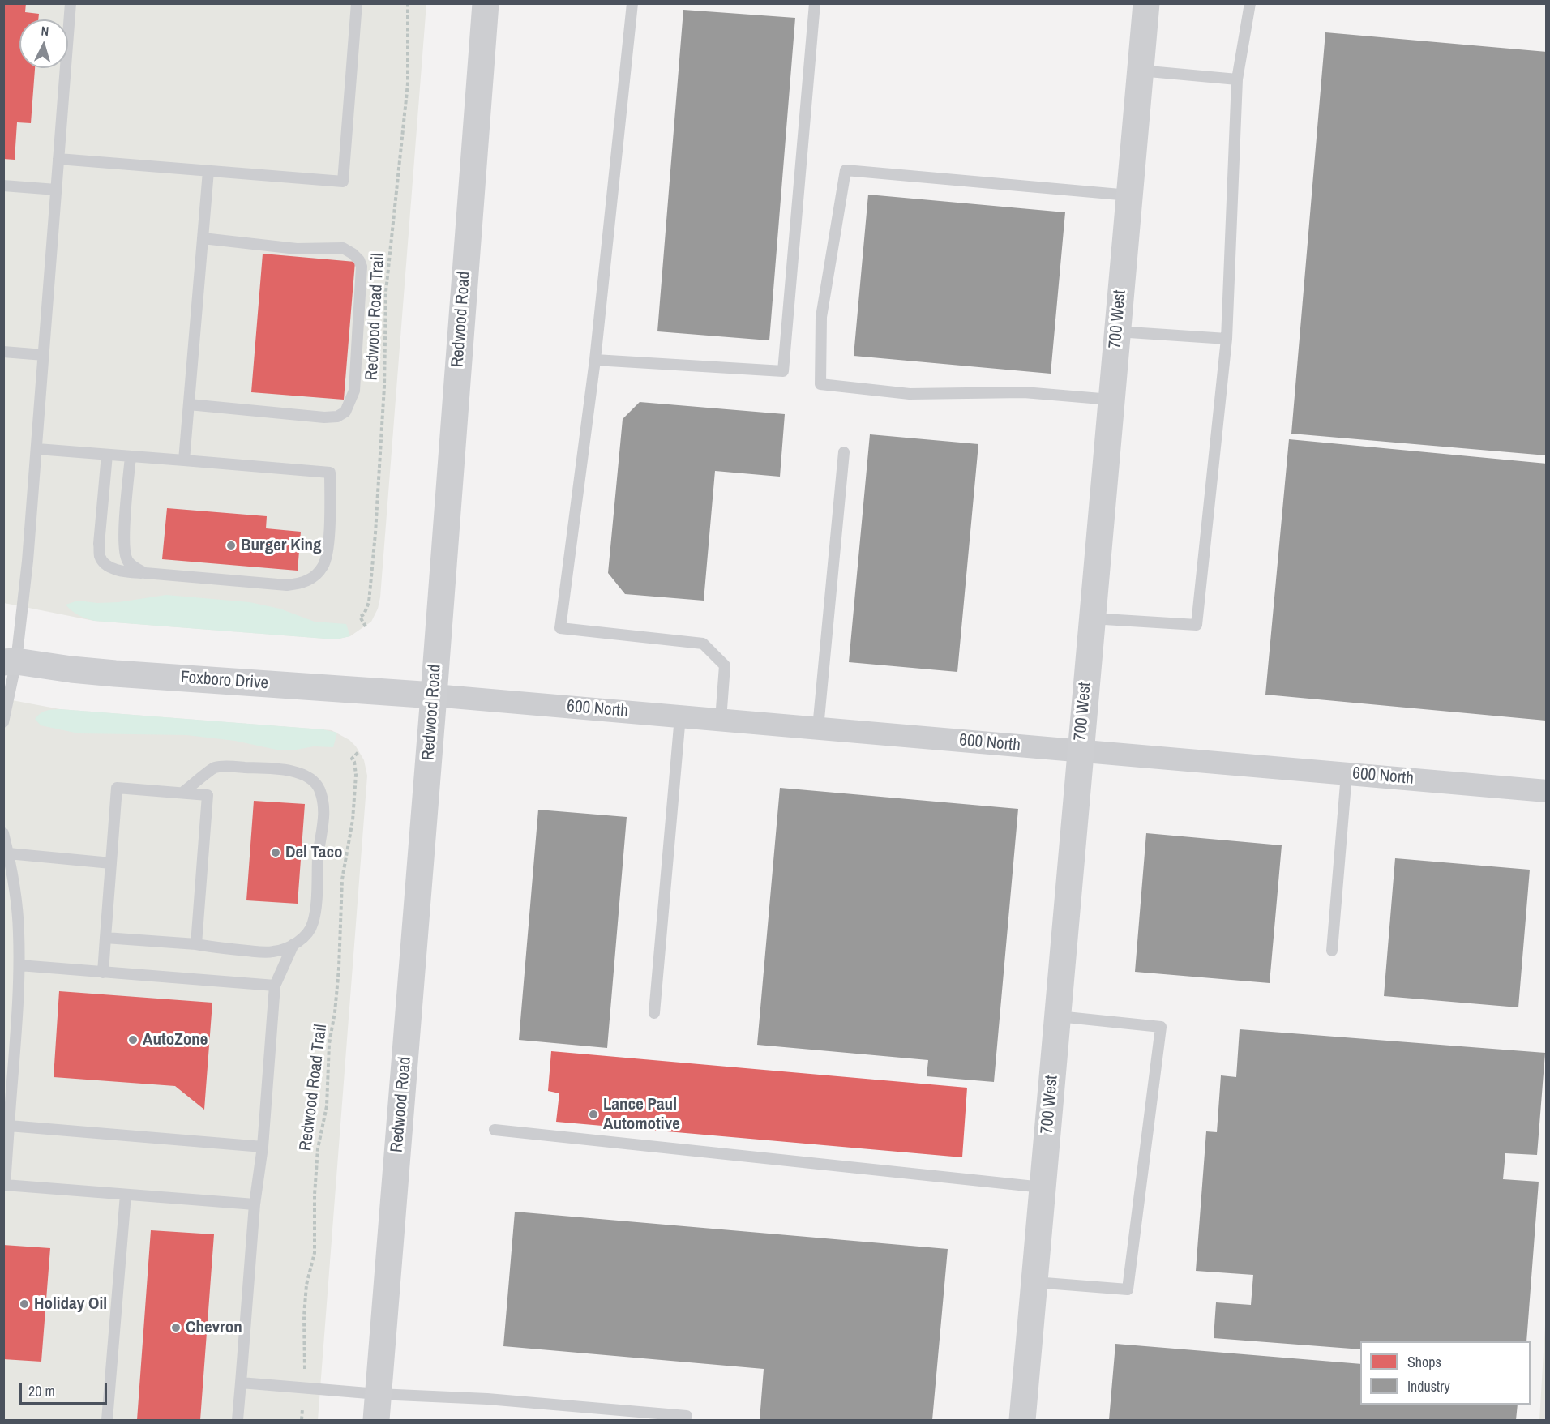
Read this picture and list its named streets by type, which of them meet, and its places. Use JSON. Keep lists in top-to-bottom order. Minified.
{"streets":{"street":["Redwood Road","700 West","Foxboro Drive","600 North"],"path":["Redwood Road Trail"]},"crossings":[["Redwood Road","Foxboro Drive"],["Redwood Road","600 North"],["700 West","600 North"],["Foxboro Drive","600 North"]],"places":["Burger King","Del Taco","AutoZone","Lance Paul Automotive","Holiday Oil","Chevron"],"legend":["Shops","Industry"],"scale_bar":"20 m","north":"top"}
